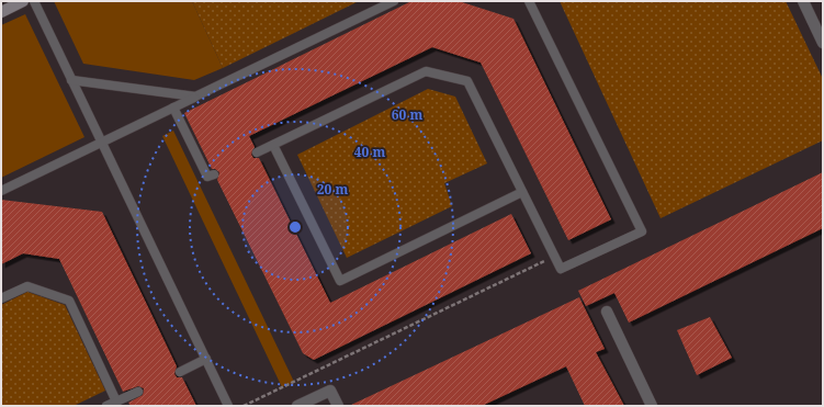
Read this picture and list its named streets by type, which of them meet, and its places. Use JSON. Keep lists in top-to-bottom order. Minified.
{"rings":["60 m","40 m","20 m"]}
